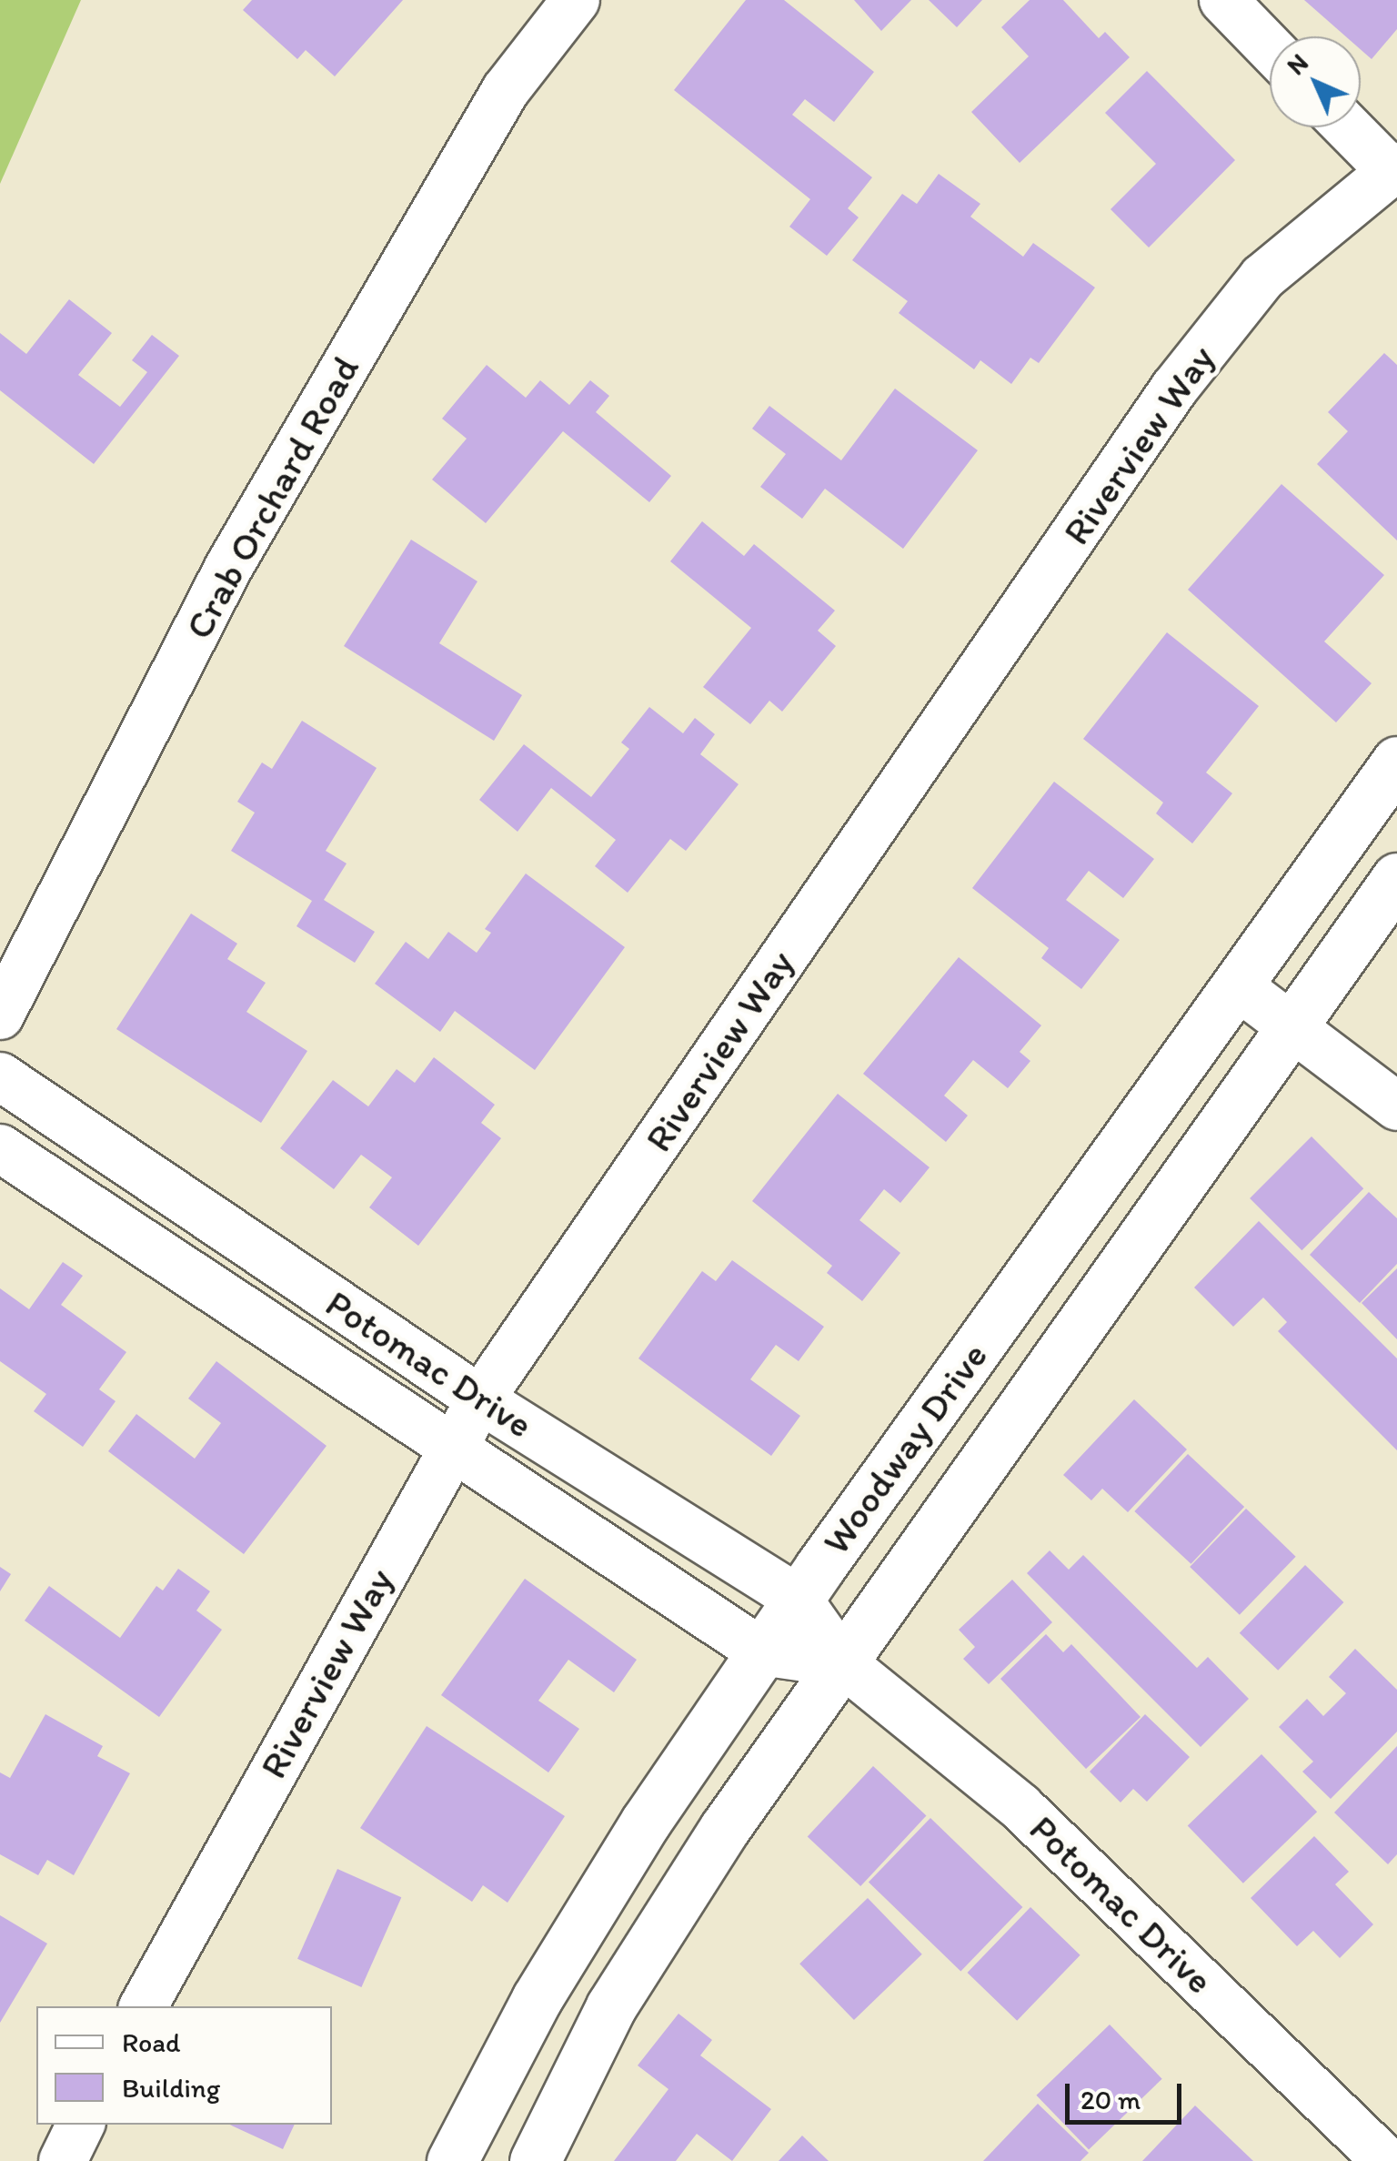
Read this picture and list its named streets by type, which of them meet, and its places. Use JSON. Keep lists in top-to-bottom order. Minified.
{"streets":{"main road":["Woodway Drive"],"street":["Riverview Way","Crab Orchard Road","Potomac Drive"]},"crossings":[["Riverview Way","Potomac Drive"],["Potomac Drive","Woodway Drive"]],"legend":["Road","Building"],"scale_bar":"20 m","north":"top left"}
